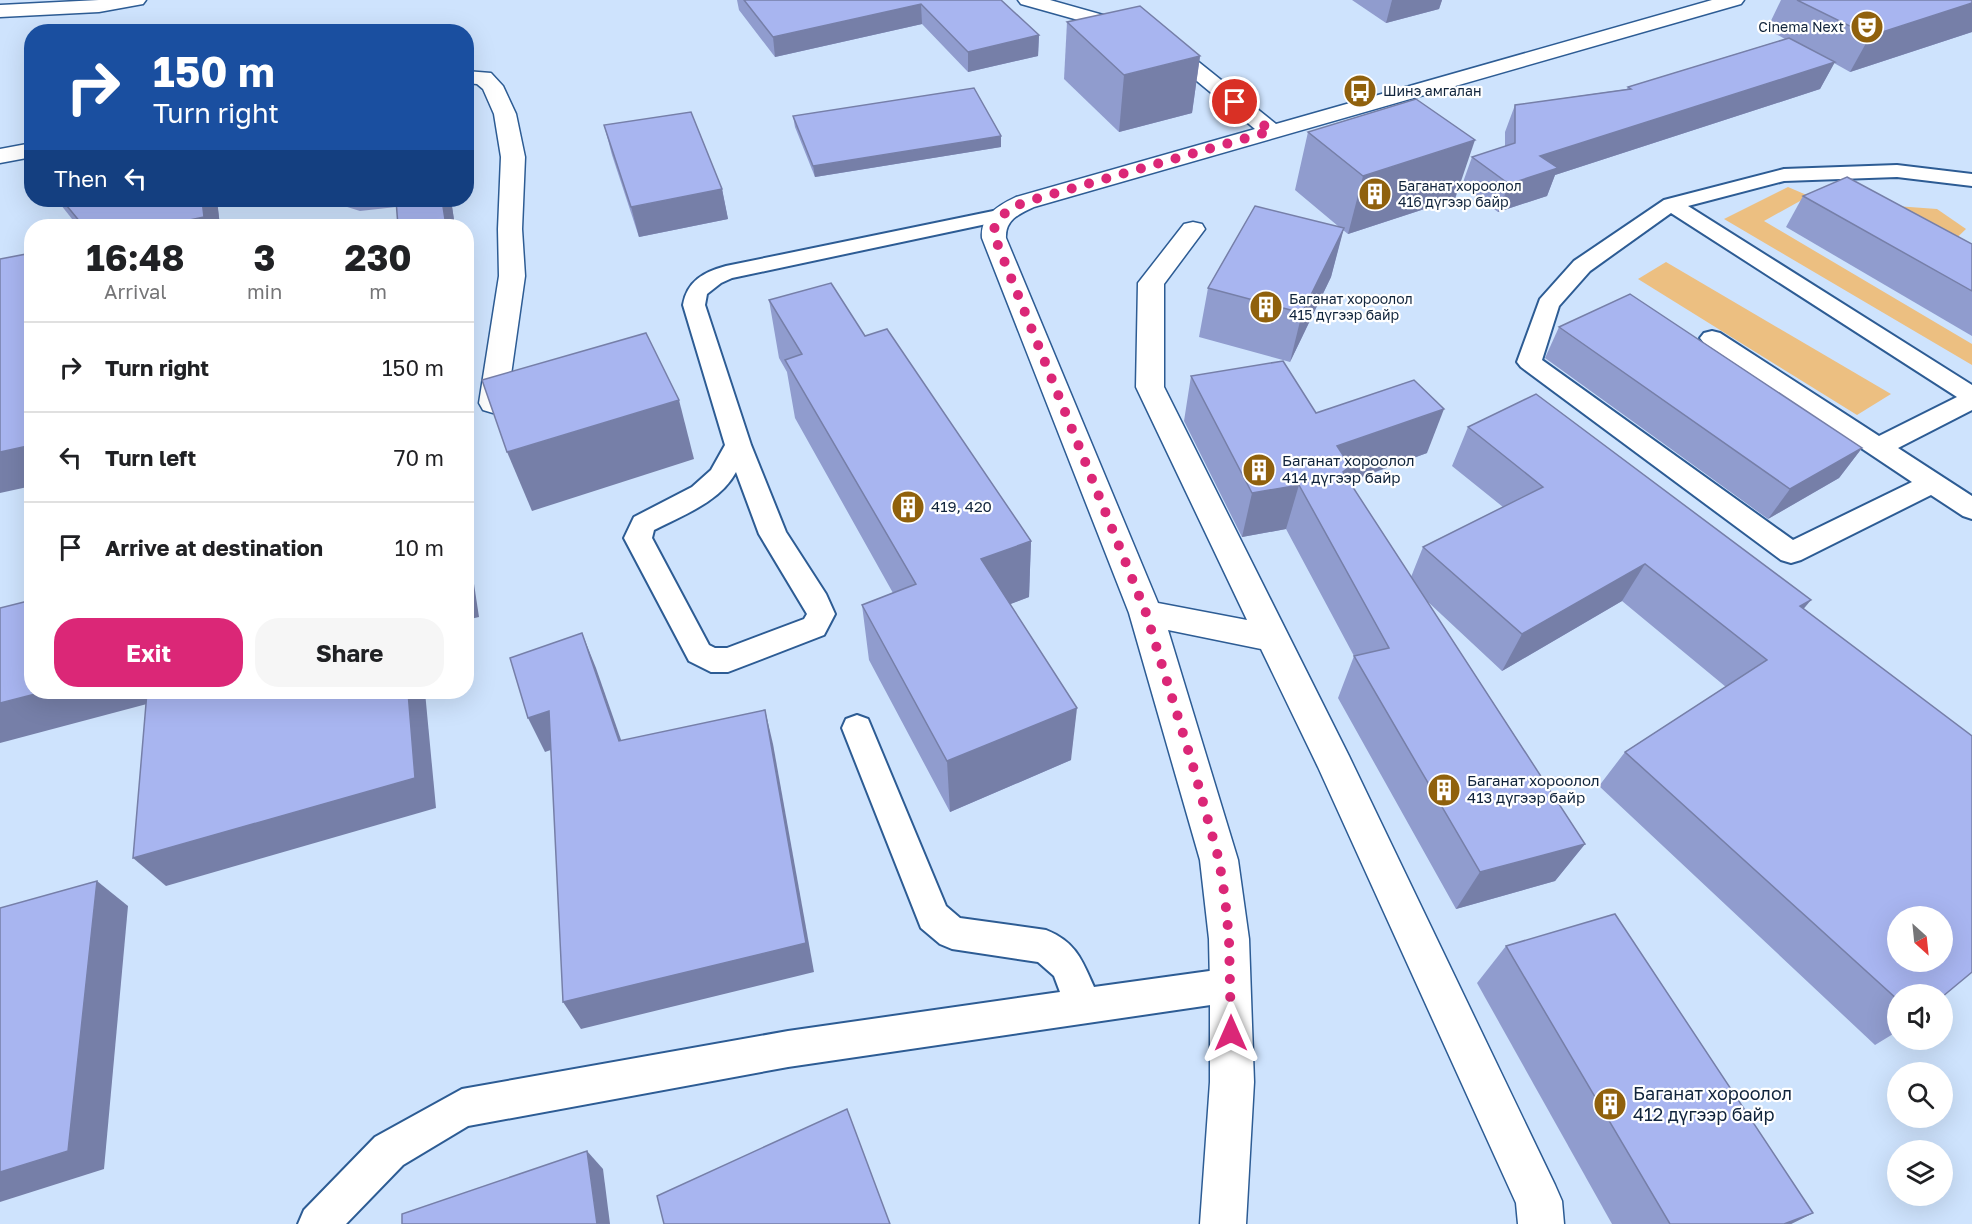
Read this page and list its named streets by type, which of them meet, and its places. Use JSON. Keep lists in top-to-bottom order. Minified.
{"places":{"theatre":["Cinema Next"],"bus stop":["Шинэ амгалан"],"building":["Баганат хороолол 416 дүгээр байр","Баганат хороолол 415 дүгээр байр","Баганат хороолол 414 дүгээр байр","419, 420","Баганат хороолол 413 дүгээр байр","Баганат хороолол 412 дүгээр байр"]},"north":"bottom right","page":{"turn":["150 m","Turn right"],"then":"Then","eta":["16:48","Arrival","3","min","230","m"],"list":[{"name":"Turn right","value":"150 m"},{"name":"Turn left","value":"70 m"},{"name":"Arrive at destination","value":"10 m"}],"buttons":["Exit","Share"]}}
